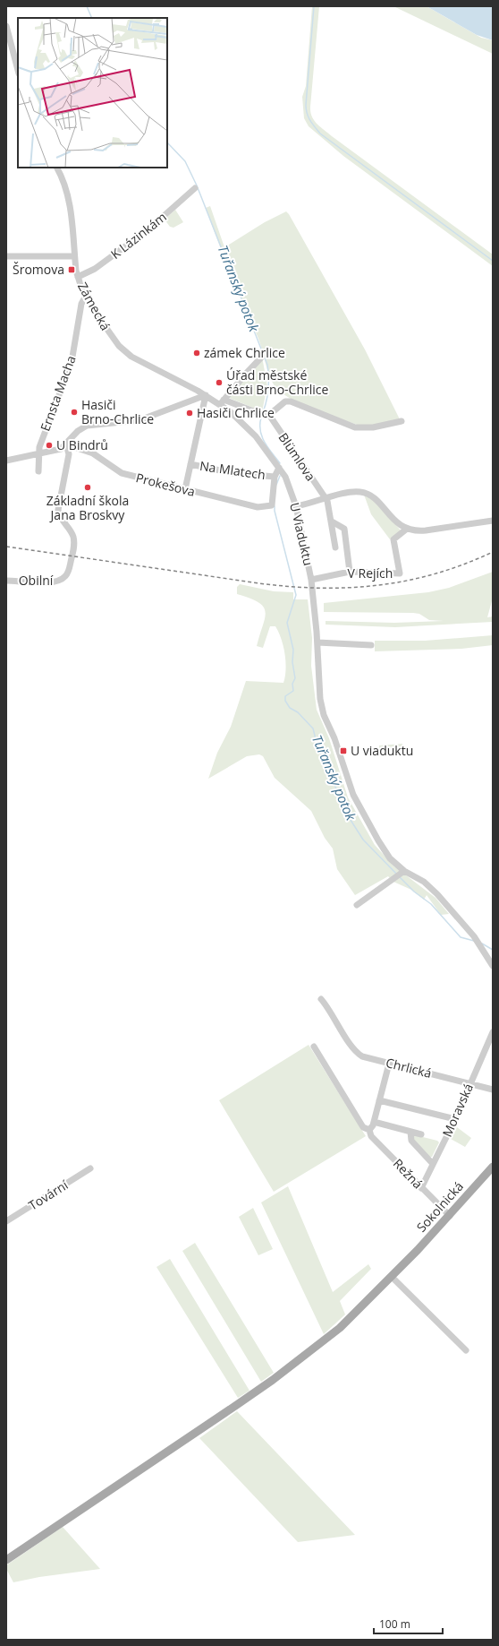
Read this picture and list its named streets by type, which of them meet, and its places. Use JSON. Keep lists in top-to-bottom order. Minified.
{"streets":{"main road":["Sokolnická"],"street":["K Lázinkám","Zámecká","Ernsta Macha","Blümlova","Na Mlatech","Prokešova","U Viaduktu","V Rejích","Obilní","Chrlická","Moravská","Režná","Tovární"]},"crossings":[["K Lázinkám","Zámecká"],["Zámecká","Ernsta Macha"],["Zámecká","Na Mlatech"],["Na Mlatech","Prokešova"],["Na Mlatech","U Viaduktu"],["Prokešova","U Viaduktu"],["Prokešova","Obilní"],["U Viaduktu","V Rejích"],["Chrlická","Moravská"],["Moravská","Režná"],["Režná","Sokolnická"]],"water":["Tuřanský potok"],"places":{"transit":["Šromova","U viaduktu"],"other":["zámek Chrlice","Úřad městské části Brno-Chrlice","Hasiči Brno-Chrlice","Hasiči Chrlice","U Bindrů","Základní škola Jana Broskvy"]},"scale_bar":"100 m"}
